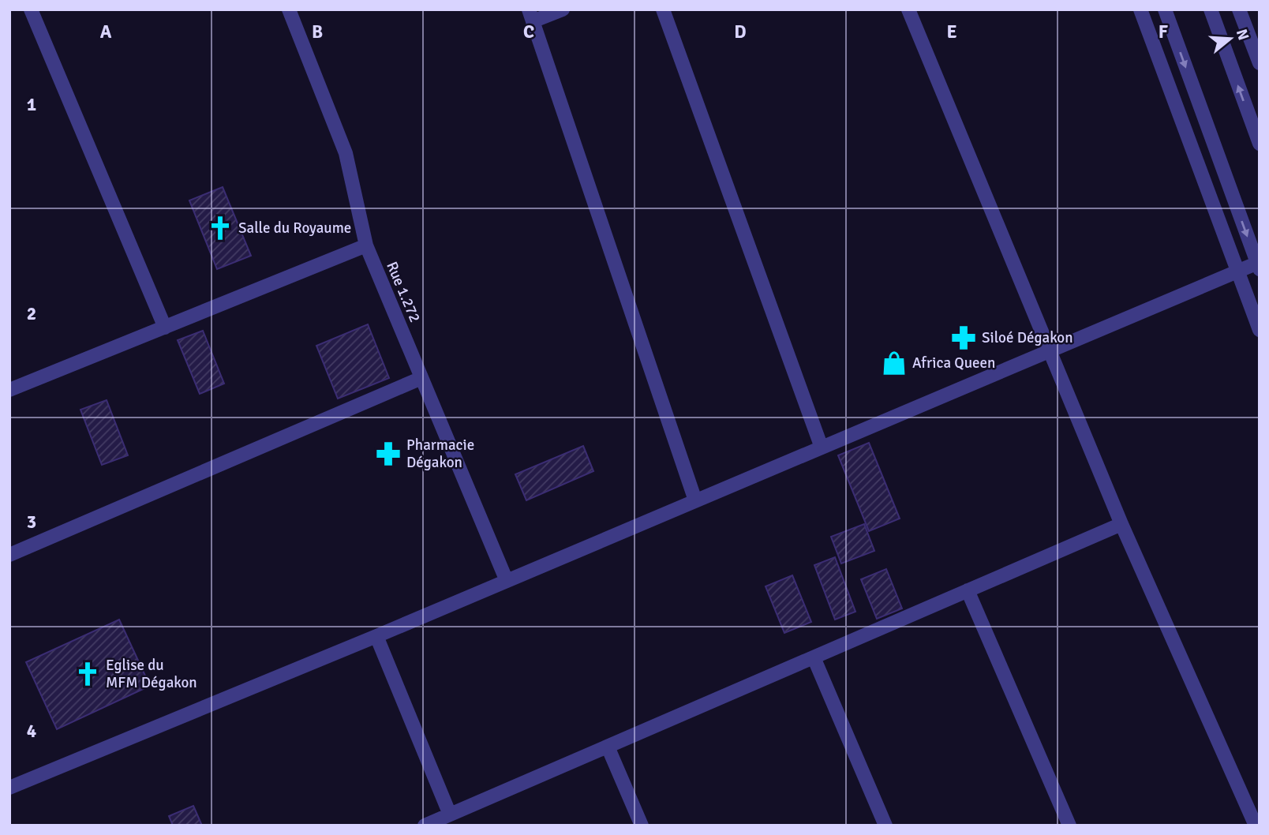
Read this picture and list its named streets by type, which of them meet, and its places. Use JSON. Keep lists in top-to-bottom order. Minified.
{"streets":{"street":["Rue 1.272"]},"places":{"church":["Salle du Royaume","Eglise du MFM Dégakon"],"pharmacy":["Siloé Dégakon","Pharmacie Dégakon"],"shop":["Africa Queen"]},"north":"right","grid":{"columns":["A","B","C","D","E","F"],"rows":["1","2","3","4"]}}
